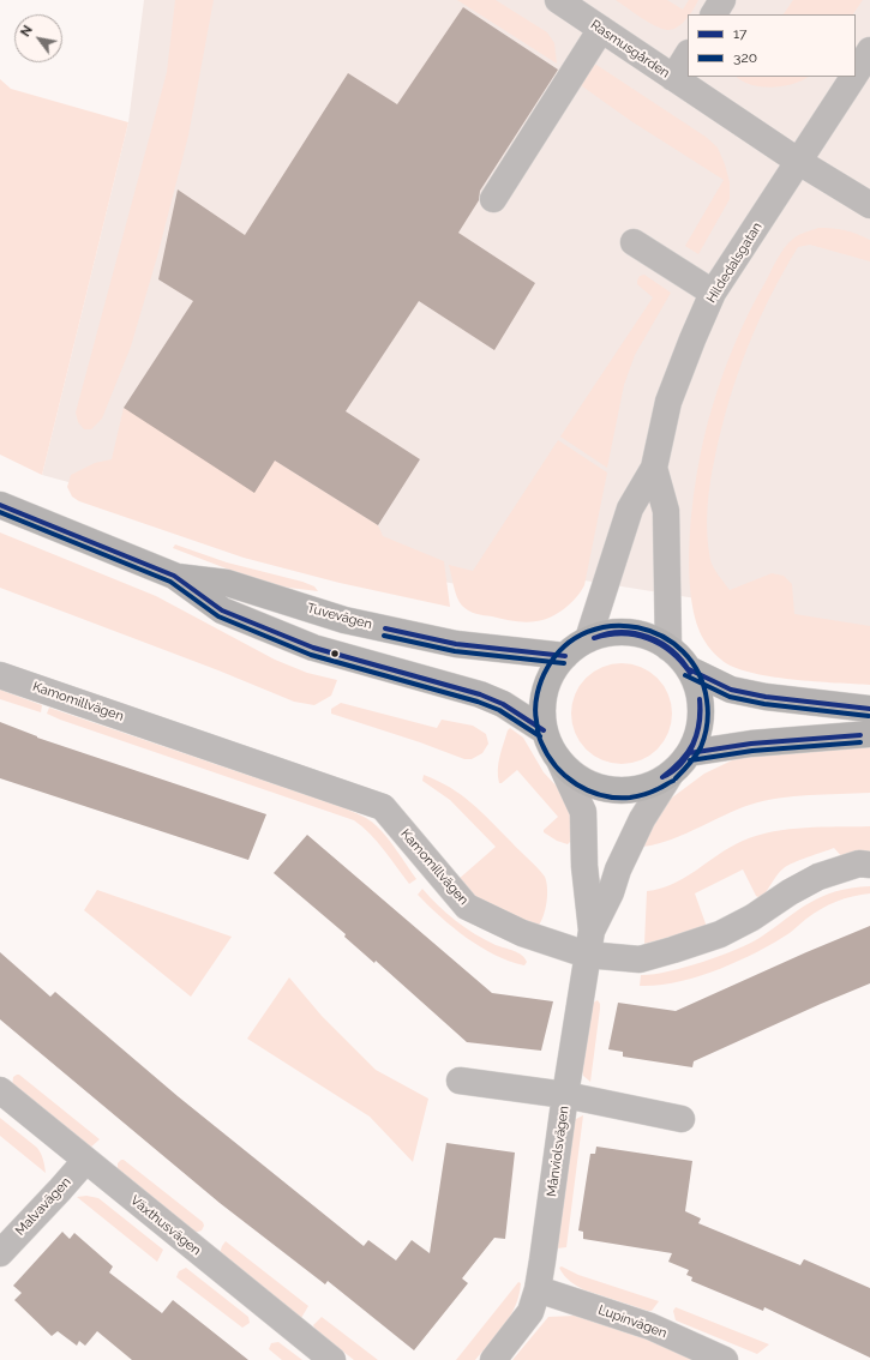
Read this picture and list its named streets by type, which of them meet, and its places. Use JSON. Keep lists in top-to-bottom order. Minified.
{"streets":{"main road":["Tuvevägen"],"street":["Rasmusgården","Hildedalsgatan","Kamomillvägen","Månviolsvägen","Malvavägen","Växthusvägen","Lupinvägen"]},"crossings":[["Rasmusgården","Hildedalsgatan"],["Hildedalsgatan","Tuvevägen"],["Hildedalsgatan","Månviolsvägen"],["Tuvevägen","Månviolsvägen"],["Kamomillvägen","Månviolsvägen"],["Månviolsvägen","Lupinvägen"],["Malvavägen","Växthusvägen"]],"lines":["transit line 17","transit line 320"],"legend":["17","320"],"north":"top left"}
